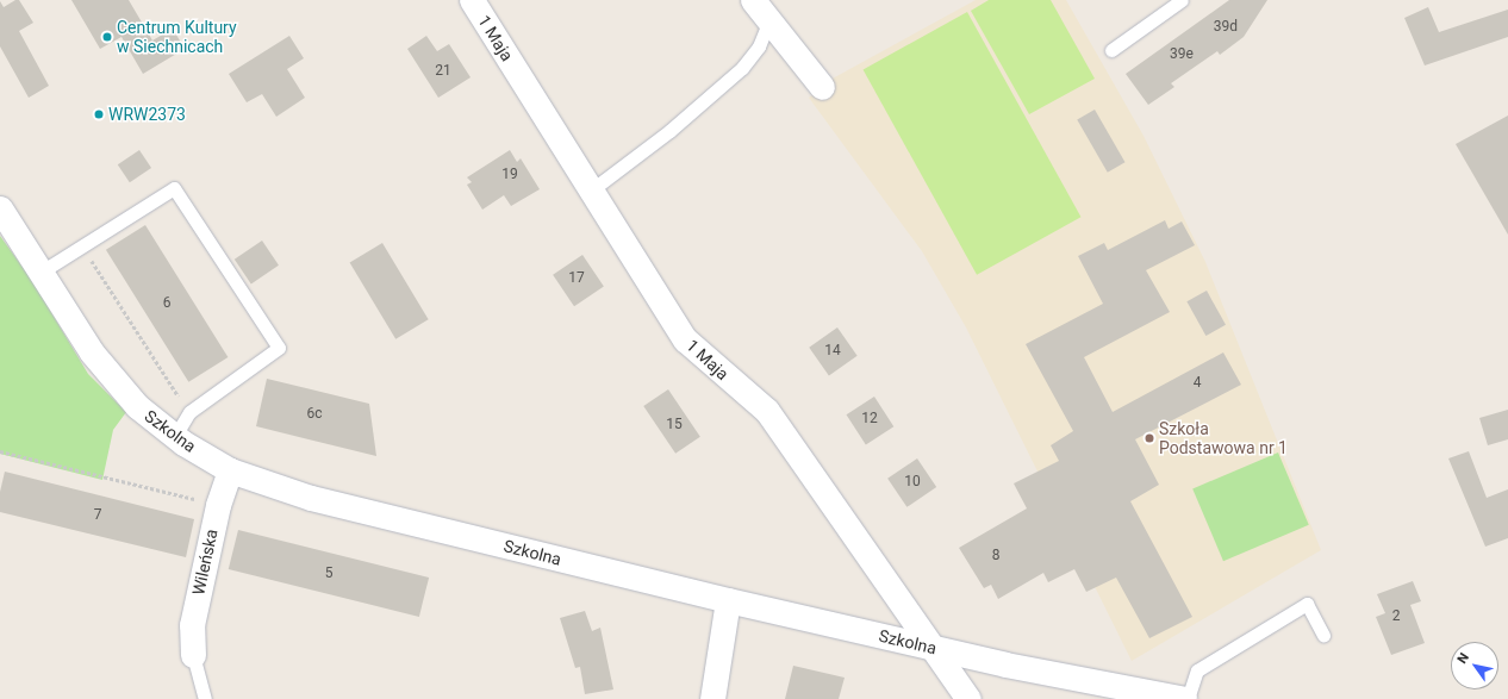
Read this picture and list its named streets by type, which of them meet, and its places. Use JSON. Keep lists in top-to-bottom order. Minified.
{"streets":{"street":["1 Maja","Szkolna","Wileńska"]},"crossings":[["1 Maja","Szkolna"],["Szkolna","Wileńska"]],"places":["Centrum Kultury w Siechnicach","WRW2373","Szkoła Podstawowa nr 1"],"house_numbers":["39d","39e","21","19","17","6","14","4","6c","12","15","10","7","8","5","2"],"north":"top left"}
